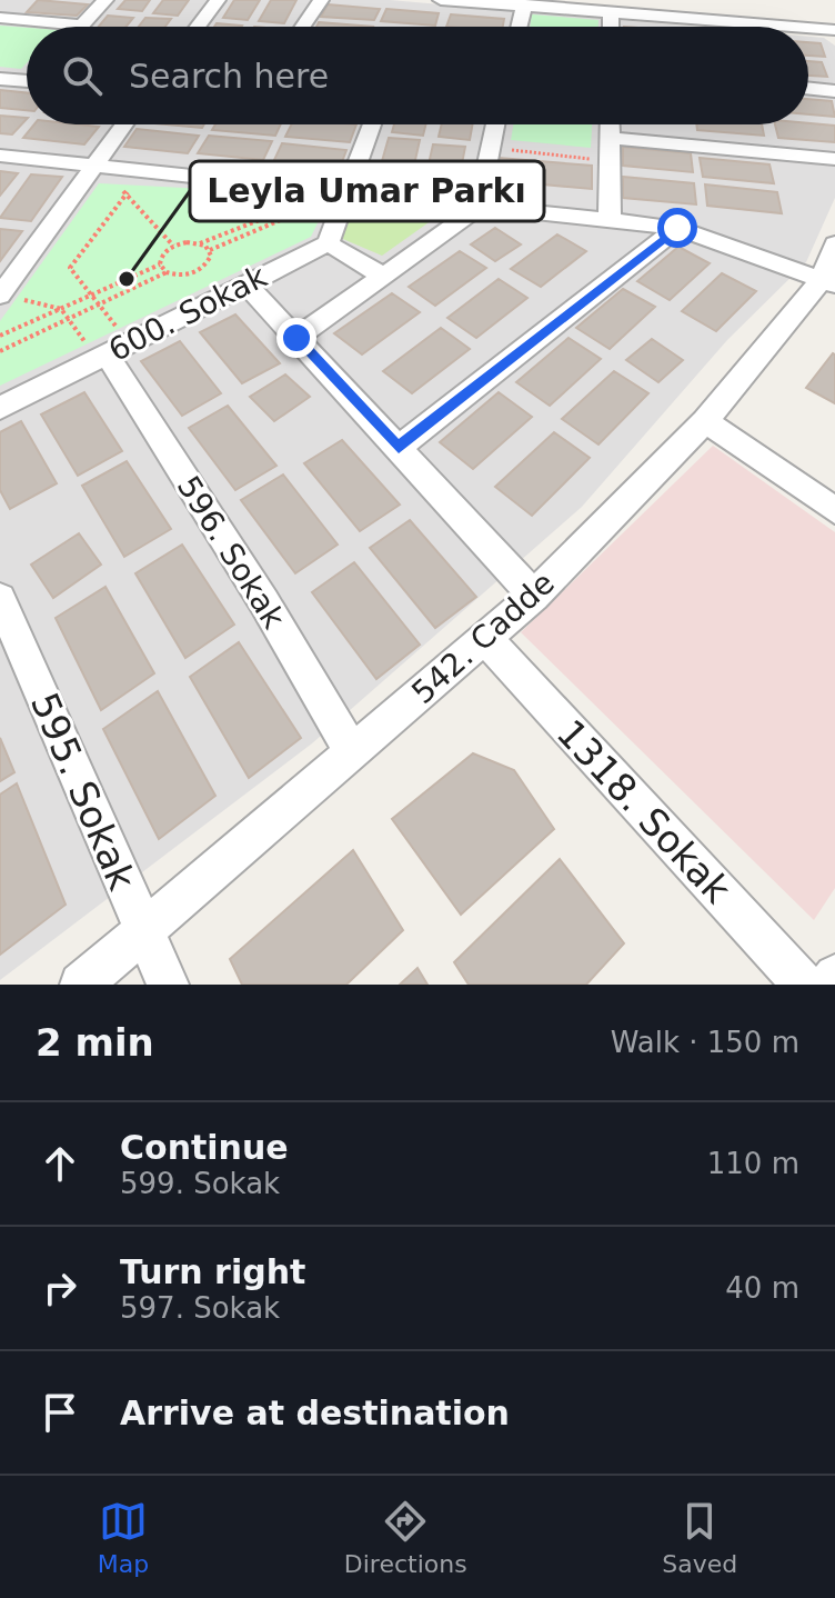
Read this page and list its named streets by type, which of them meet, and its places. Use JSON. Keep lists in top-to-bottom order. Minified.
{"streets":{"street":["600. Sokak","596. Sokak","542. Cadde","595. Sokak","1318. Sokak"]},"crossings":[["600. Sokak","596. Sokak"],["596. Sokak","542. Cadde"],["542. Cadde","595. Sokak"],["542. Cadde","1318. Sokak"]],"places":["Leyla Umar Parkı"],"page":{"search":"Search here","heading":["2 min","Walk · 150 m"],"list":[["Continue","599. Sokak","110 m"],["Turn right","597. Sokak","40 m"],"Arrive at destination"],"nav":["Map","Directions","Saved"]}}
